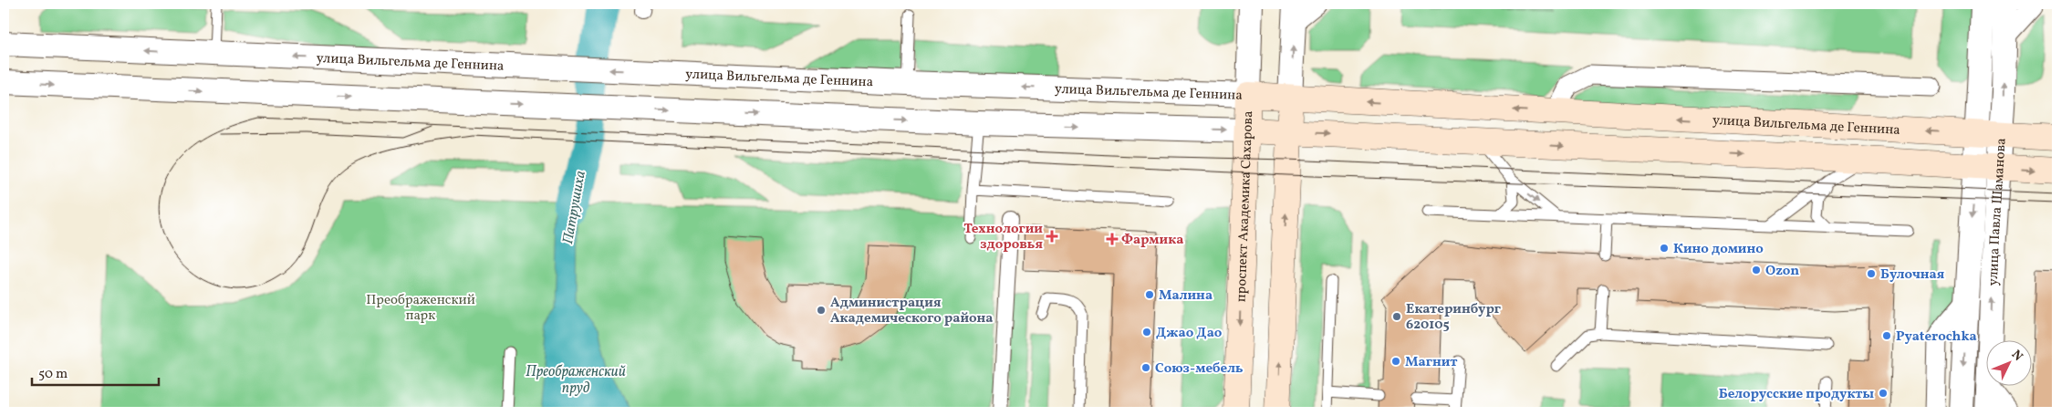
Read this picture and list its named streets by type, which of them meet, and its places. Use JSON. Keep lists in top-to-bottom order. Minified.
{"streets":{"main road":["улица Вильгельма де Геннина","проспект Академика Сахарова"],"street":["улица Павла Шаманова"]},"crossings":[["улица Вильгельма де Геннина","проспект Академика Сахарова"],["улица Вильгельма де Геннина","улица Павла Шаманова"]],"one_way":["проспект Академика Сахарова"],"water":["Патрушиха","Преображенский пруд"],"parks":["Преображенский парк"],"places":{"health":["Технологии здоровья","Фармика"],"other":["Кино домино","Ozon","Булочная","Малина","Администрация Академического района","Екатеринбург 620105","Джао Дао","Pyaterochka","Магнит","Союз-мебель","Белорусские продукты"]},"scale_bar":"50 m","north":"top right"}
